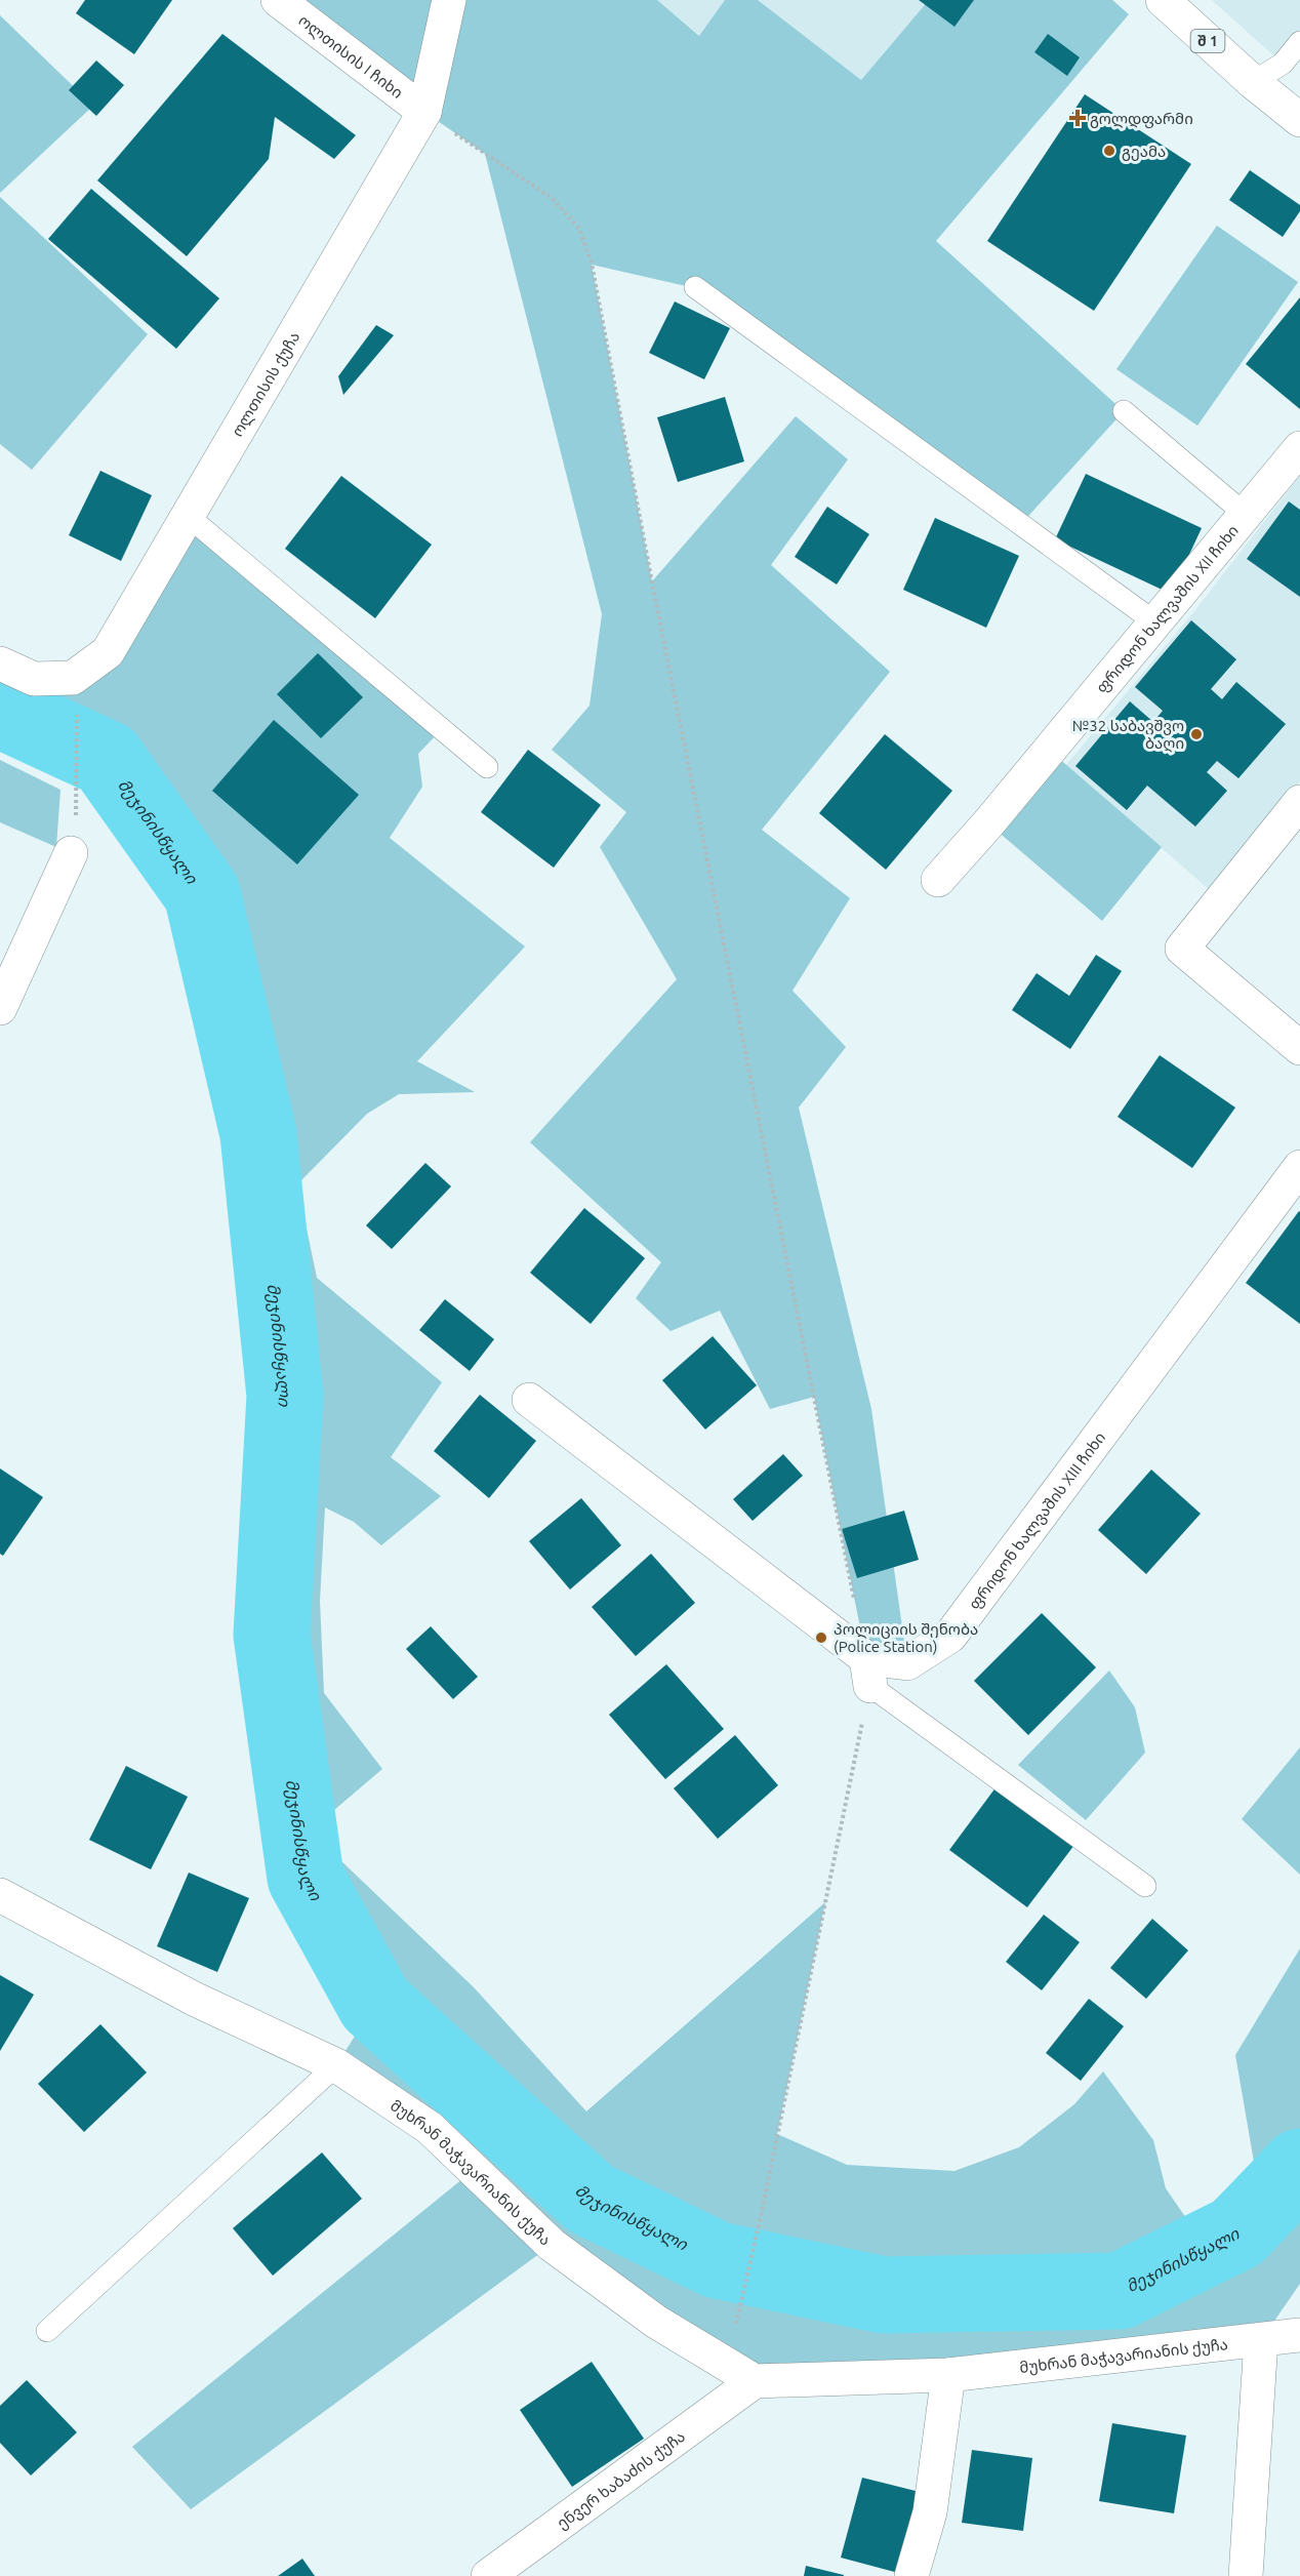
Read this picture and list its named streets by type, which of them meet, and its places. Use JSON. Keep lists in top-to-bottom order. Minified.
{"streets":{"main road":["შ 1","ოლთისის I ჩიხი","ოლთისის ქუჩა","ფრიდონ ხალვაშის XII ჩიხი","ფრიდონ ხალვაშის XIII ჩიხი","მუხრან მაჭავარიანის ქუჩა","ენვერ ხაბაძის ქუჩა"]},"crossings":[["ოლთისის I ჩიხი","ოლთისის ქუჩა"],["მუხრან მაჭავარიანის ქუჩა","ენვერ ხაბაძის ქუჩა"]],"water":["მეჯინისწყალი"],"places":{"health":["გოლდფარმი"],"other":["გეამა","№32 საბავშვო ბაღი","პოლიციის შენობა (Police Station)"]}}
